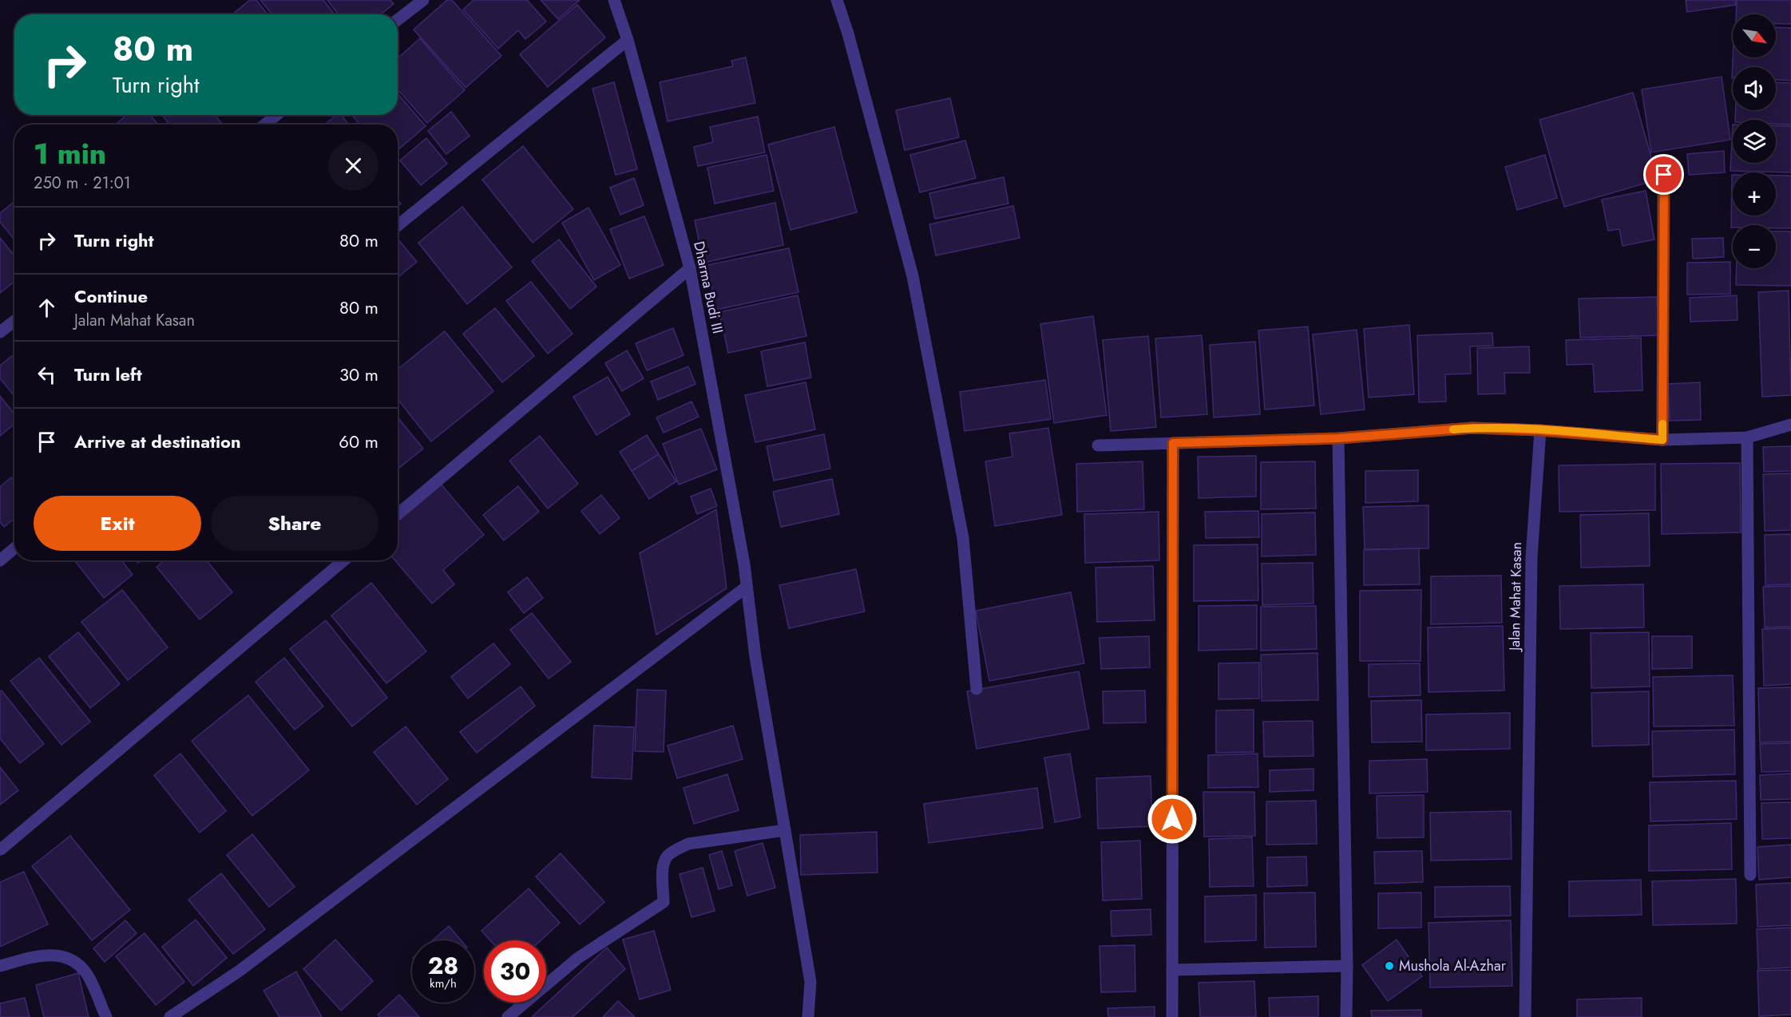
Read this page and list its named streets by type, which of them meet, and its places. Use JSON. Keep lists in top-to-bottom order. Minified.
{"streets":{"street":["Dharma Budi III","Jalan Mahat Kasan"]},"places":["Mushola Al-Azhar"],"north":"bottom right","page":{"map_buttons":["+","−"],"turn":["80 m","Turn right"],"heading":["1 min","250 m · 21:01"],"list":[{"name":"Turn right","value":"80 m"},{"name":"Continue","note":"Jalan Mahat Kasan","value":"80 m"},{"name":"Turn left","value":"30 m"},{"name":"Arrive at destination","value":"60 m"}],"buttons":["Exit","Share"],"speed":"28 km/h","limit":"30"}}
